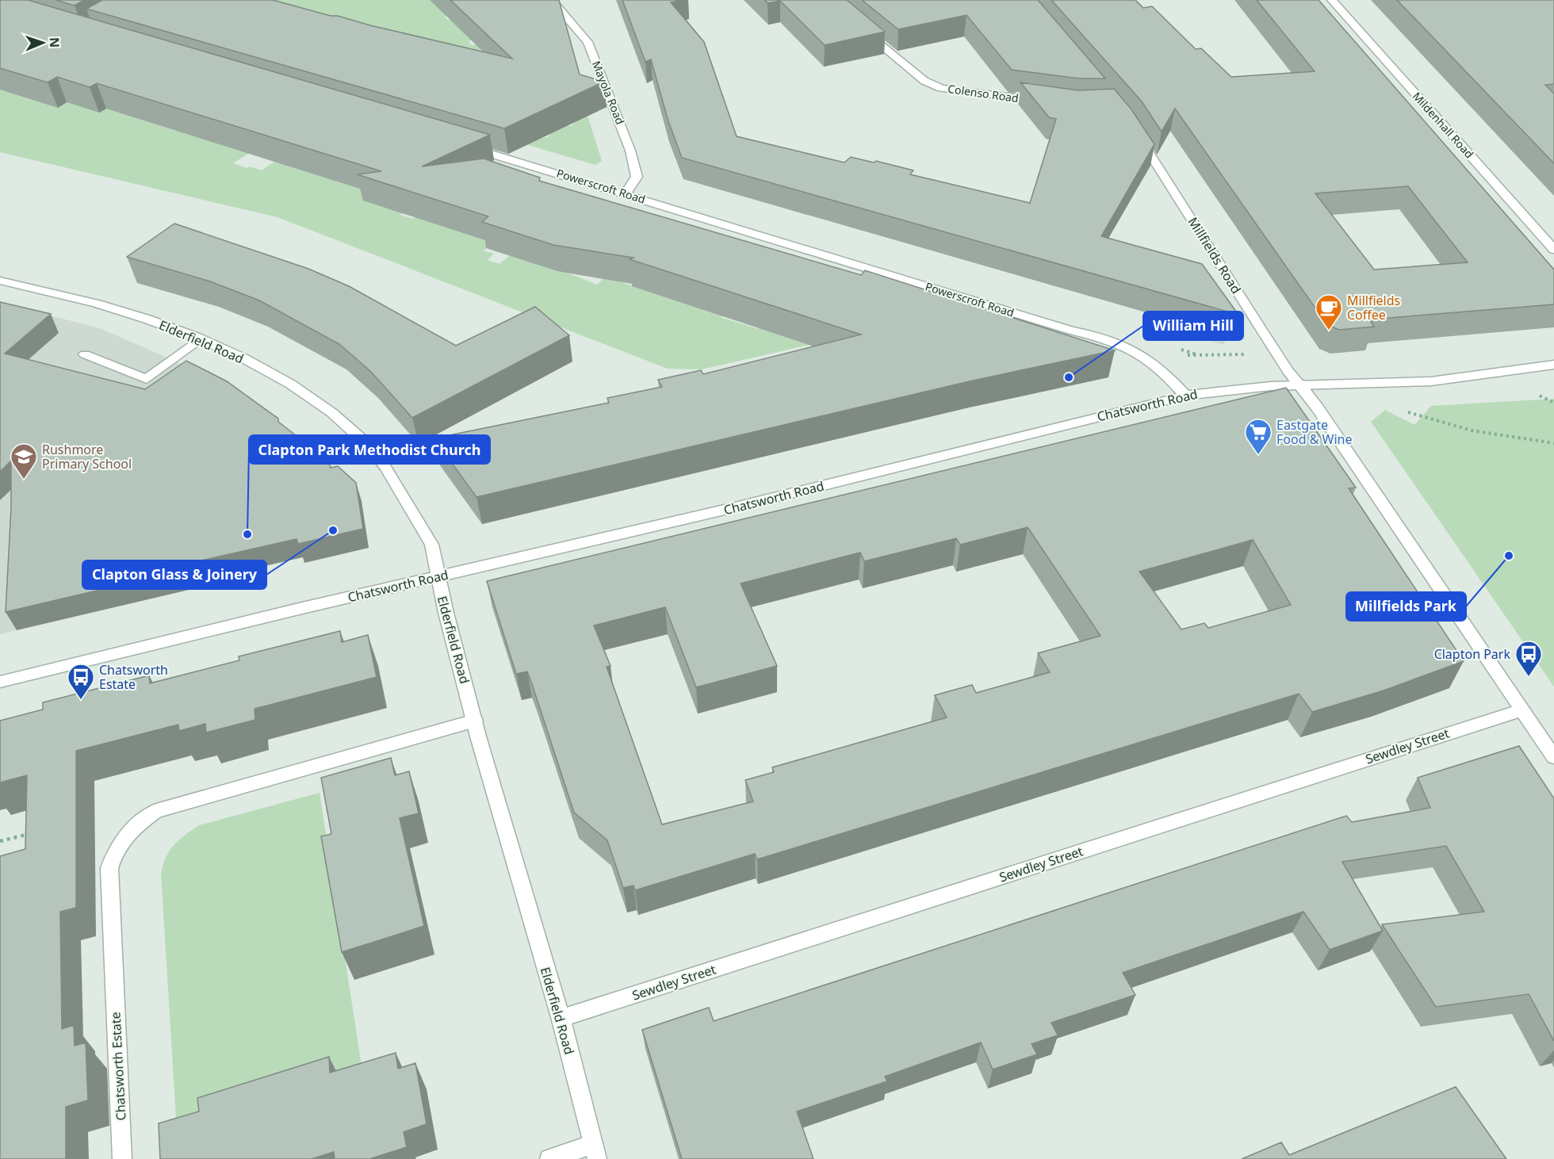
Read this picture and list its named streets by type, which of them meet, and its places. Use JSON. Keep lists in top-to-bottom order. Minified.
{"streets":{"street":["Mayola Road","Colenso Road","Mildenhall Road","Powerscroft Road","Millfields Road","Elderfield Road","Chatsworth Road","Sewdley Street","Chatsworth Estate"]},"crossings":[["Mayola Road","Powerscroft Road"],["Powerscroft Road","Chatsworth Road"],["Millfields Road","Chatsworth Road"],["Millfields Road","Sewdley Street"],["Elderfield Road","Chatsworth Road"],["Elderfield Road","Sewdley Street"],["Elderfield Road","Chatsworth Estate"]],"places":{"cafe":["Millfields Coffee"],"other":["William Hill","Clapton Glass & Joinery","Clapton Park Methodist Church","Millfields Park"],"supermarket":["Eastgate Food & Wine"],"school or university":["Rushmore Primary School"],"bus stop":["Clapton Park","Chatsworth Estate"]},"north":"right"}
